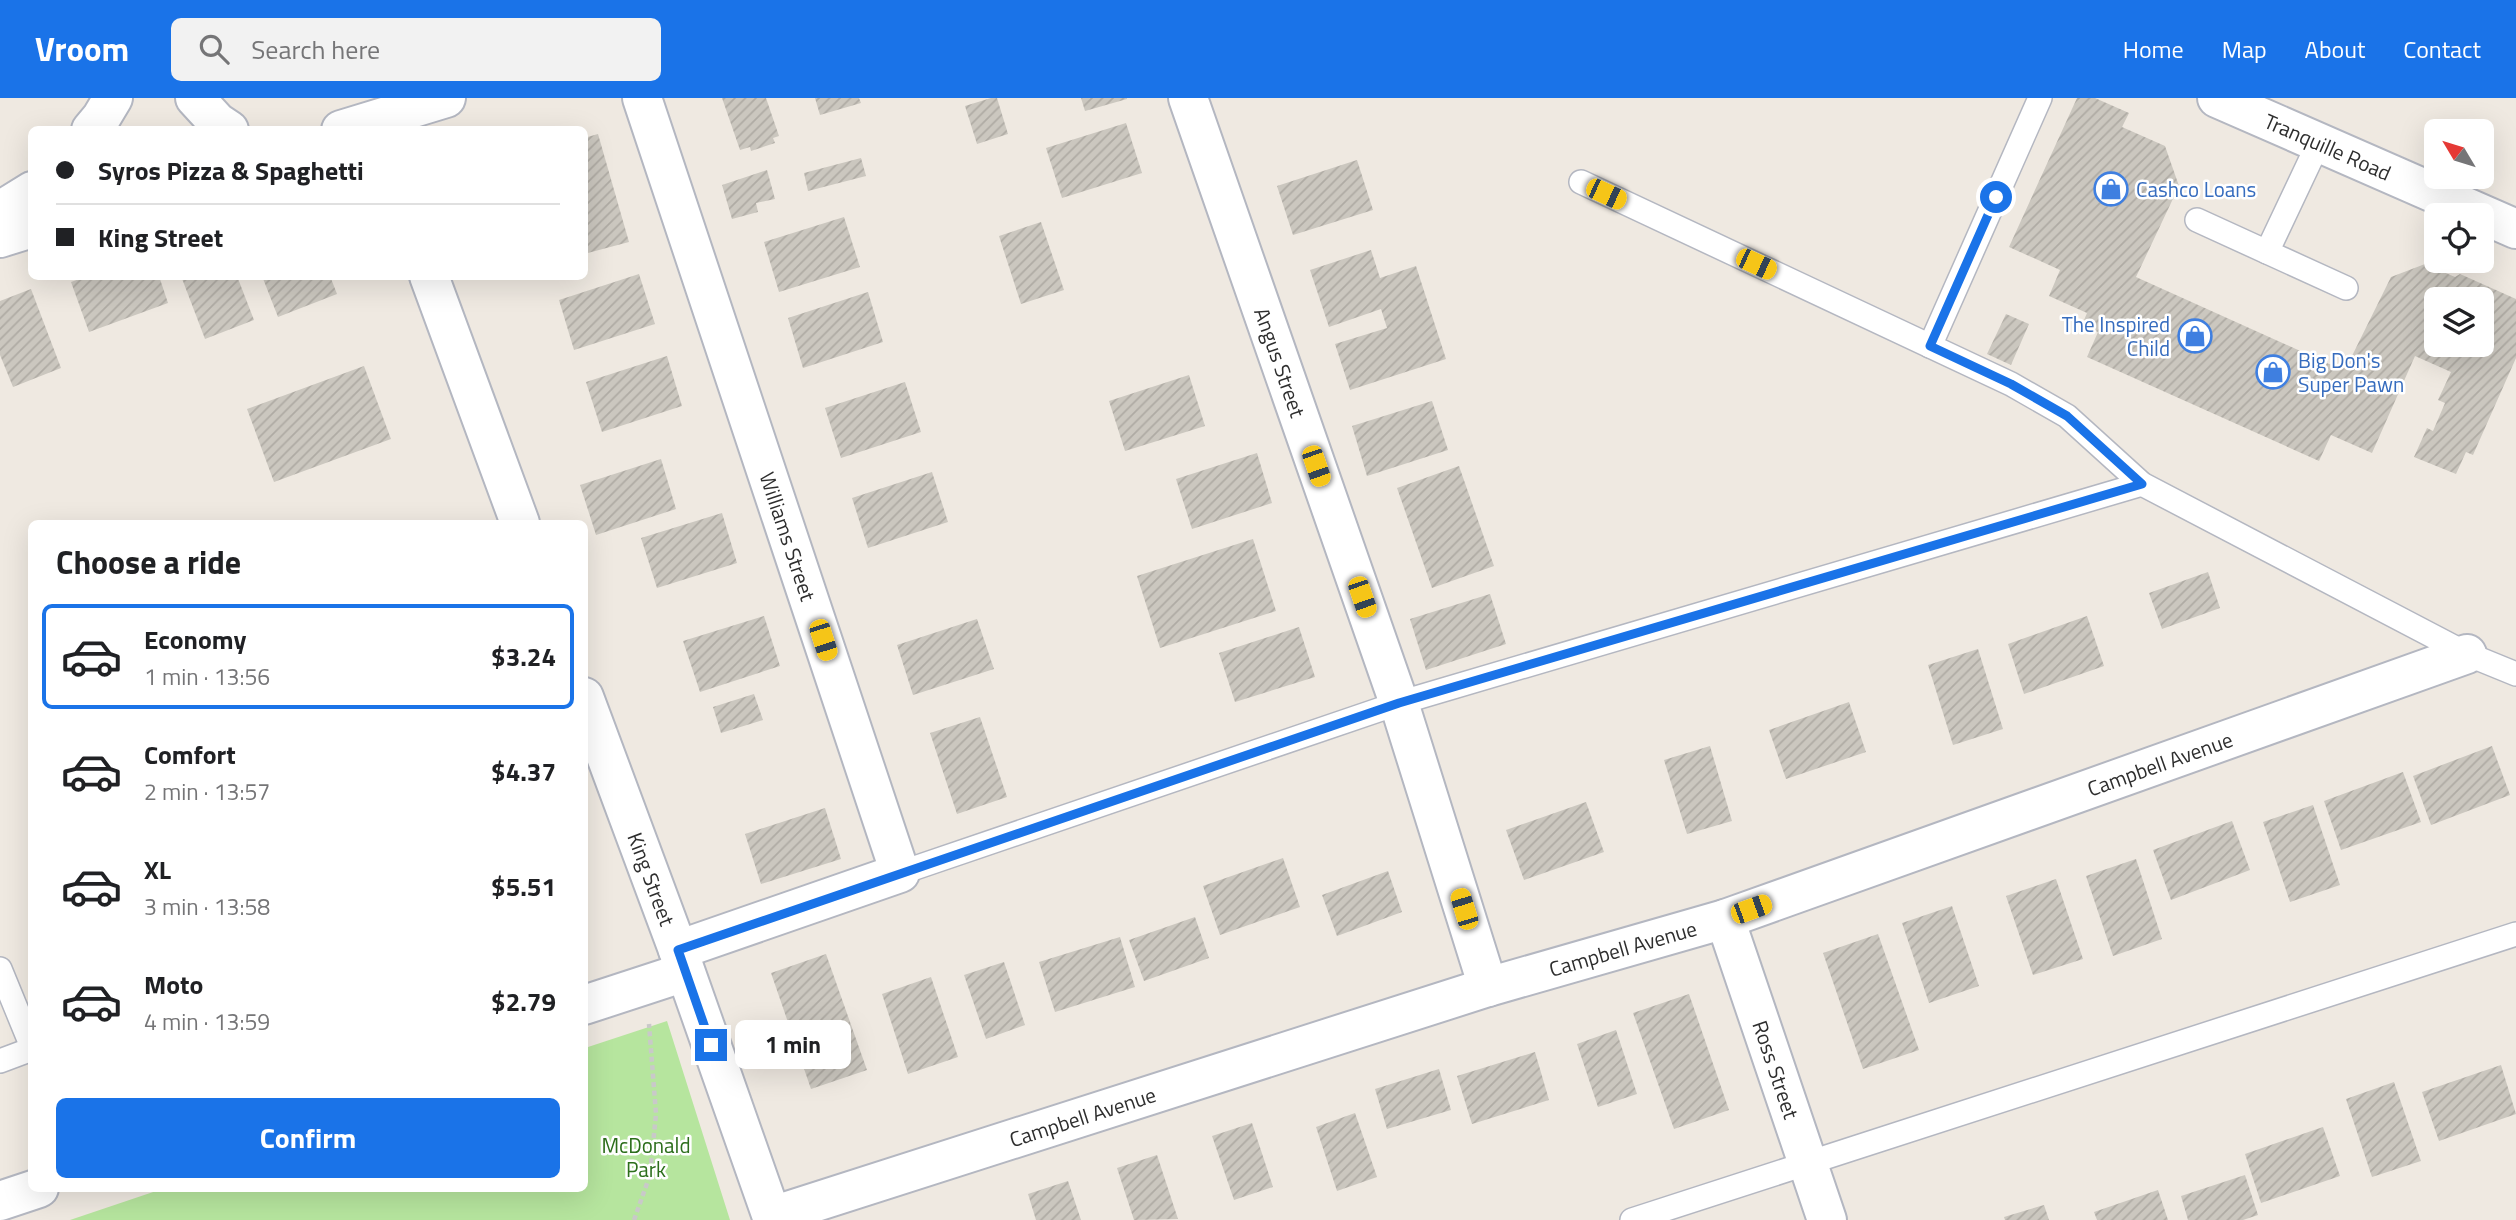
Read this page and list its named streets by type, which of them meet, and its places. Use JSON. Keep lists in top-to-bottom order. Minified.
{"streets":{"street":["Tranquille Road","Angus Street","Williams Street","Campbell Avenue","King Street","Ross Street"]},"crossings":[["Angus Street","Campbell Avenue"],["Campbell Avenue","King Street"],["Campbell Avenue","Ross Street"]],"parks":["McDonald Park"],"places":{"shop":["Cashco Loans","The Inspired Child","Big Don's Super Pawn"]},"north":"top left","page":{"header":"Vroom","search":"Search here","nav":["Home","Map","About","Contact"],"banner":["Syros Pizza & Spaghetti","King Street"],"heading":"Choose a ride","list":[{"name":"Economy","note":"1 min · 13:56","value":"$3.24"},{"name":"Comfort","note":"2 min · 13:57","value":"$4.37"},{"name":"XL","note":"3 min · 13:58","value":"$5.51"},{"name":"Moto","note":"4 min · 13:59","value":"$2.79"}],"bubble":"1 min","buttons":"Confirm"}}
